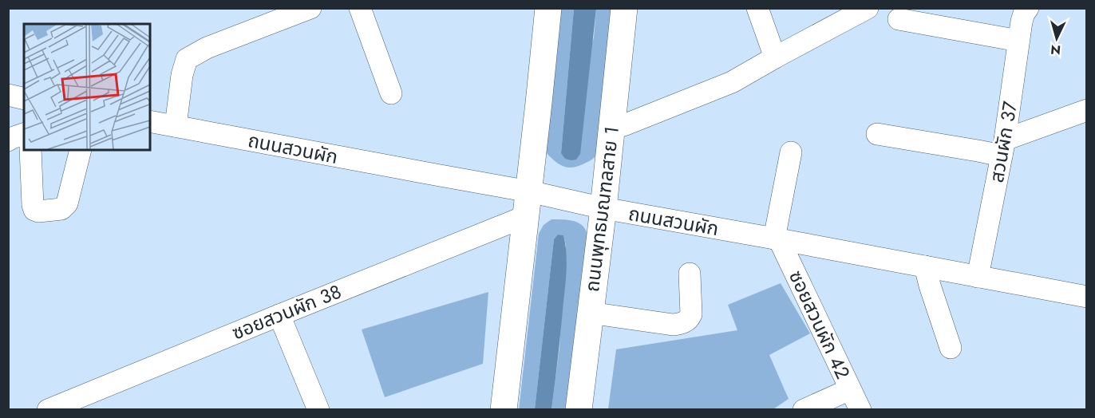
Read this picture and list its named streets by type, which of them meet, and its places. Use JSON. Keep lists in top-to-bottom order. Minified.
{"streets":{"main road":["ถนนพุทธมณฑลสาย 1"],"street":["สวนผัก 37","ถนนสวนผัก","ซอยสวนผัก 38","ซอยสวนผัก 42"]},"crossings":[["สวนผัก 37","ถนนสวนผัก"],["ถนนสวนผัก","ถนนพุทธมณฑลสาย 1"],["ถนนสวนผัก","ซอยสวนผัก 38"],["ถนนสวนผัก","ซอยสวนผัก 42"]],"north":"bottom"}
